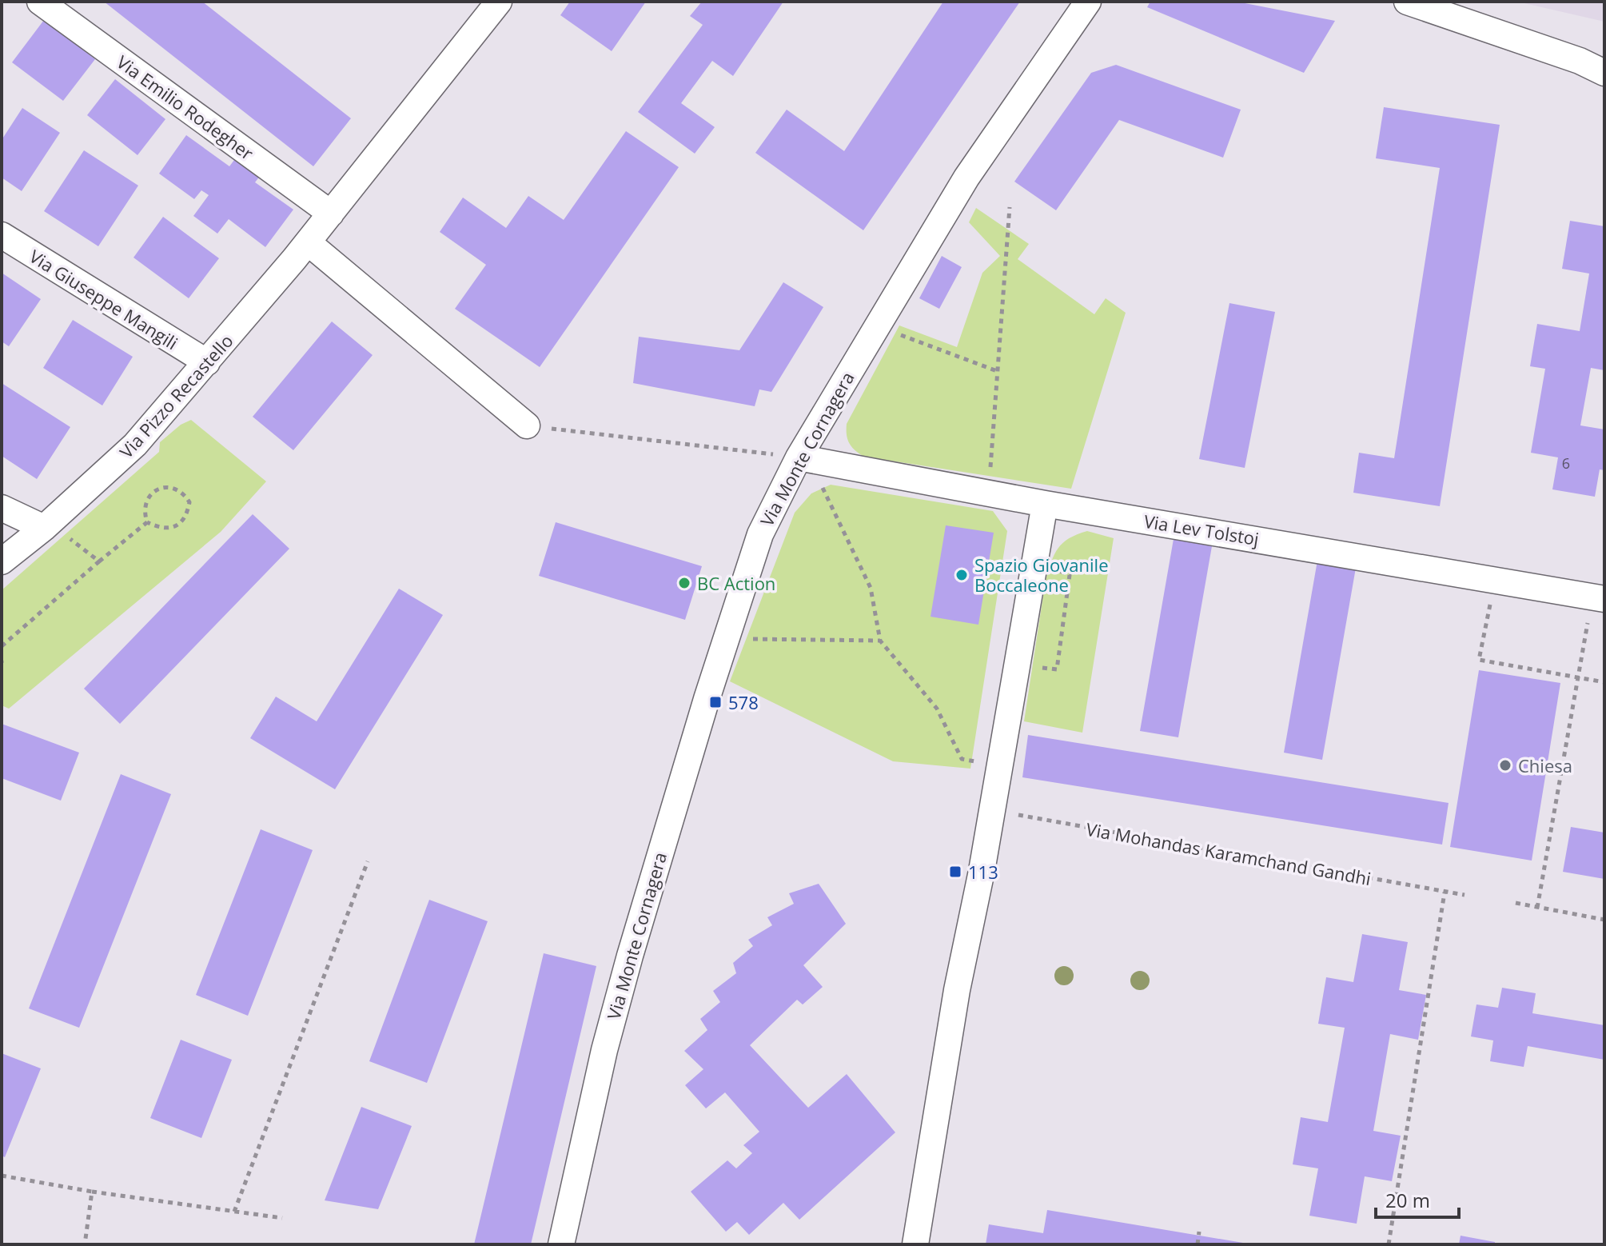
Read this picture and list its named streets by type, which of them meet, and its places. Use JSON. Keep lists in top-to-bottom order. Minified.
{"streets":{"street":["Via Emilio Rodegher","Via Giuseppe Mangili","Via Pizzo Recastello","Via Monte Cornagera","Via Lev Tolstoj"],"path":["Via Mohandas Karamchand Gandhi"]},"crossings":[["Via Emilio Rodegher","Via Pizzo Recastello"],["Via Giuseppe Mangili","Via Pizzo Recastello"],["Via Monte Cornagera","Via Lev Tolstoj"]],"places":{"other":["Spazio Giovanile Boccaleone","BC Action","Chiesa"],"transit":["578","113"]},"house_numbers":["6"],"scale_bar":"20 m"}
